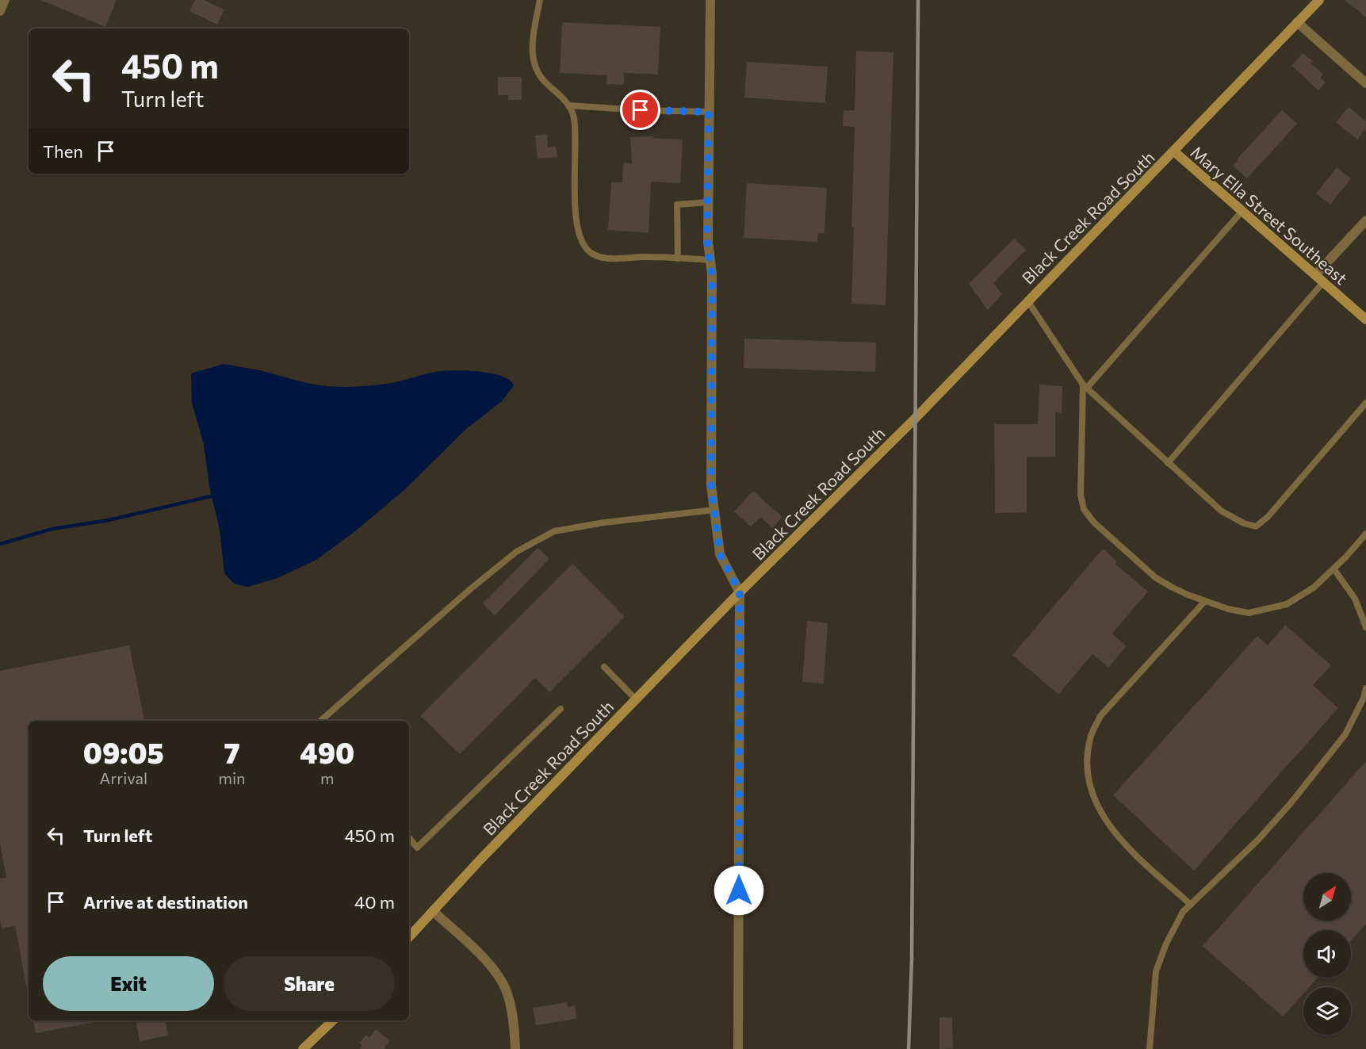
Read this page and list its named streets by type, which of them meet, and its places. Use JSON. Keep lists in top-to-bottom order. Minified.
{"streets":{"street":["Mary Ella Street Southeast","Black Creek Road South"]},"crossings":[["Mary Ella Street Southeast","Black Creek Road South"]],"north":"top right","page":{"turn":["450 m","Turn left"],"then":"Then","eta":["09:05","Arrival","7","min","490","m"],"list":[{"name":"Turn left","value":"450 m"},{"name":"Arrive at destination","value":"40 m"}],"buttons":["Exit","Share"]}}
